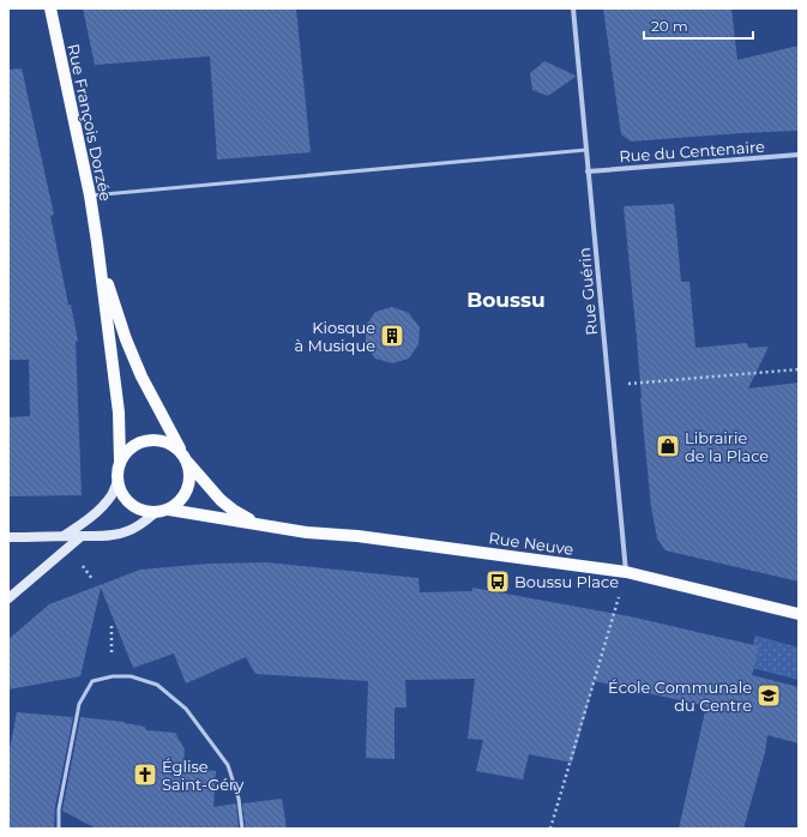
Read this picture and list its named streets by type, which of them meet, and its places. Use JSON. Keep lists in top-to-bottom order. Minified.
{"streets":{"main road":["Rue François Dorzée","Rue Neuve"],"street":["Rue du Centenaire","Rue Guérin"]},"crossings":[["Rue François Dorzée","Rue Neuve"],["Rue du Centenaire","Rue Guérin"],["Rue Guérin","Rue Neuve"]],"districts":["Boussu"],"places":{"building":["Kiosque à Musique"],"shop":["Librairie de la Place"],"bus stop":["Boussu Place"],"school or university":["École Communale du Centre"],"church":["Église Saint-Géry"]},"scale_bar":"20 m"}
